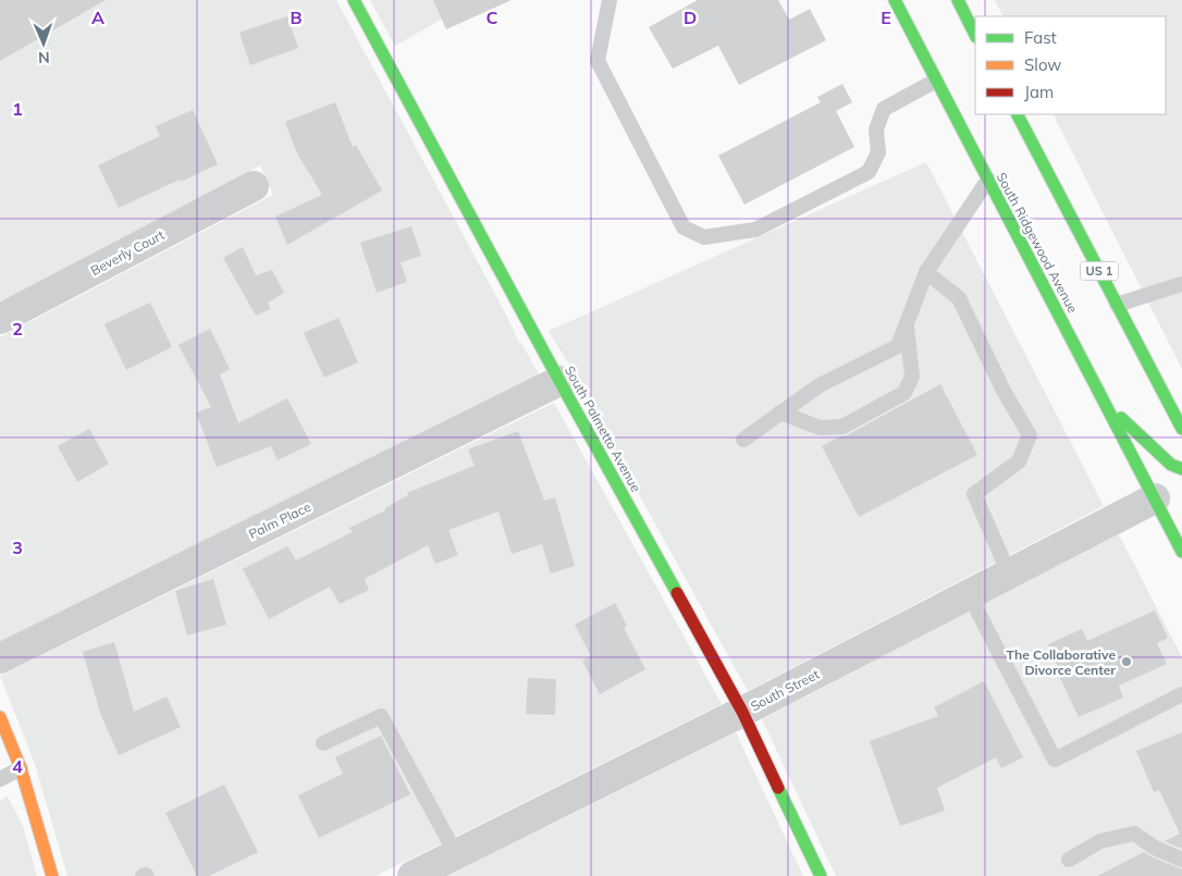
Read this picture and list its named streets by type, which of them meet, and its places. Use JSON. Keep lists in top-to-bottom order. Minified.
{"streets":{"street":["South Ridgewood Avenue","Beverly Court","US 1","South Palmetto Avenue","Palm Place","South Street"]},"crossings":[["South Ridgewood Avenue","South Street"],["South Palmetto Avenue","Palm Place"],["South Palmetto Avenue","South Street"]],"places":["The Collaborative Divorce Center"],"legend":["Fast","Slow","Jam"],"north":"bottom","grid":{"columns":["A","B","C","D","E"],"rows":["1","2","3","4"]}}
